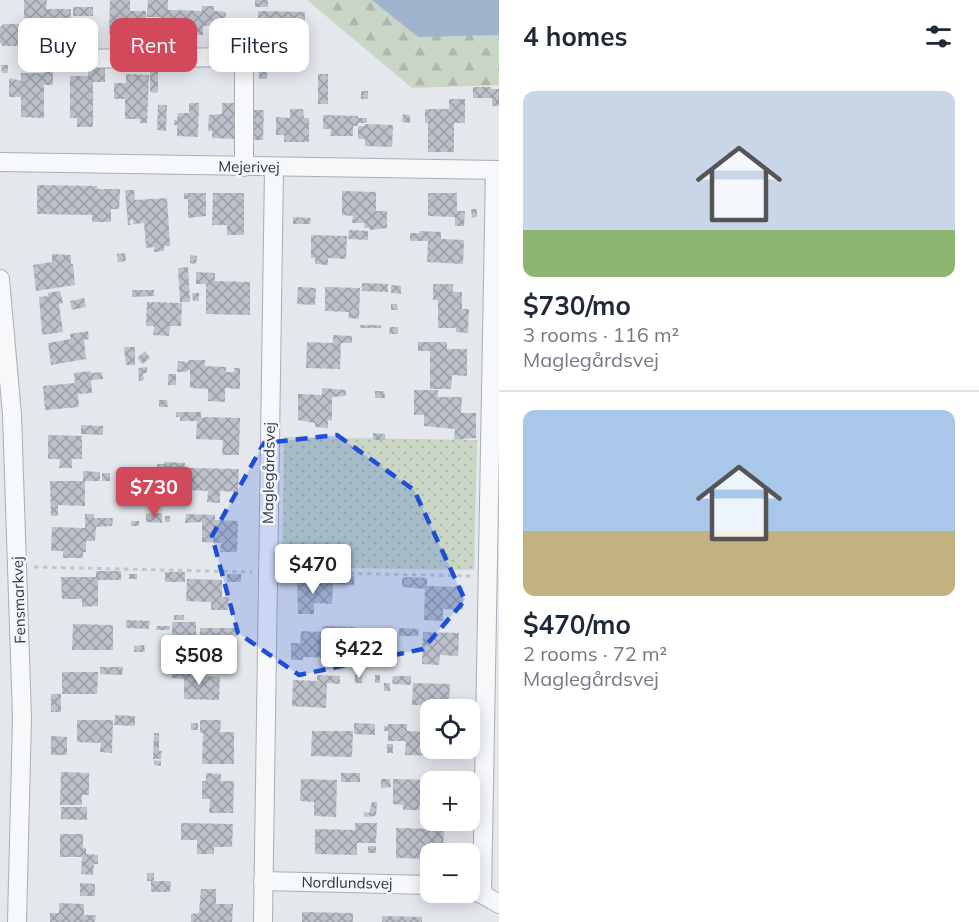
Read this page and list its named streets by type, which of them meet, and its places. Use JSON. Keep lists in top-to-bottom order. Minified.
{"streets":{"street":["Mejerivej","Maglegårdsvej","Fensmarkvej","Nordlundsvej"]},"crossings":[["Mejerivej","Maglegårdsvej"],["Maglegårdsvej","Nordlundsvej"]],"page":{"heading":"4 homes","chip":["Buy","Rent","Filters"],"list":[{"name":"$730/mo","note":"3 rooms · 116 m² · Maglegårdsvej"},{"name":"$470/mo","note":"2 rooms · 72 m² · Maglegårdsvej"}],"price":["$730","$470","$422","$508"],"map_buttons":["+","−"]}}
